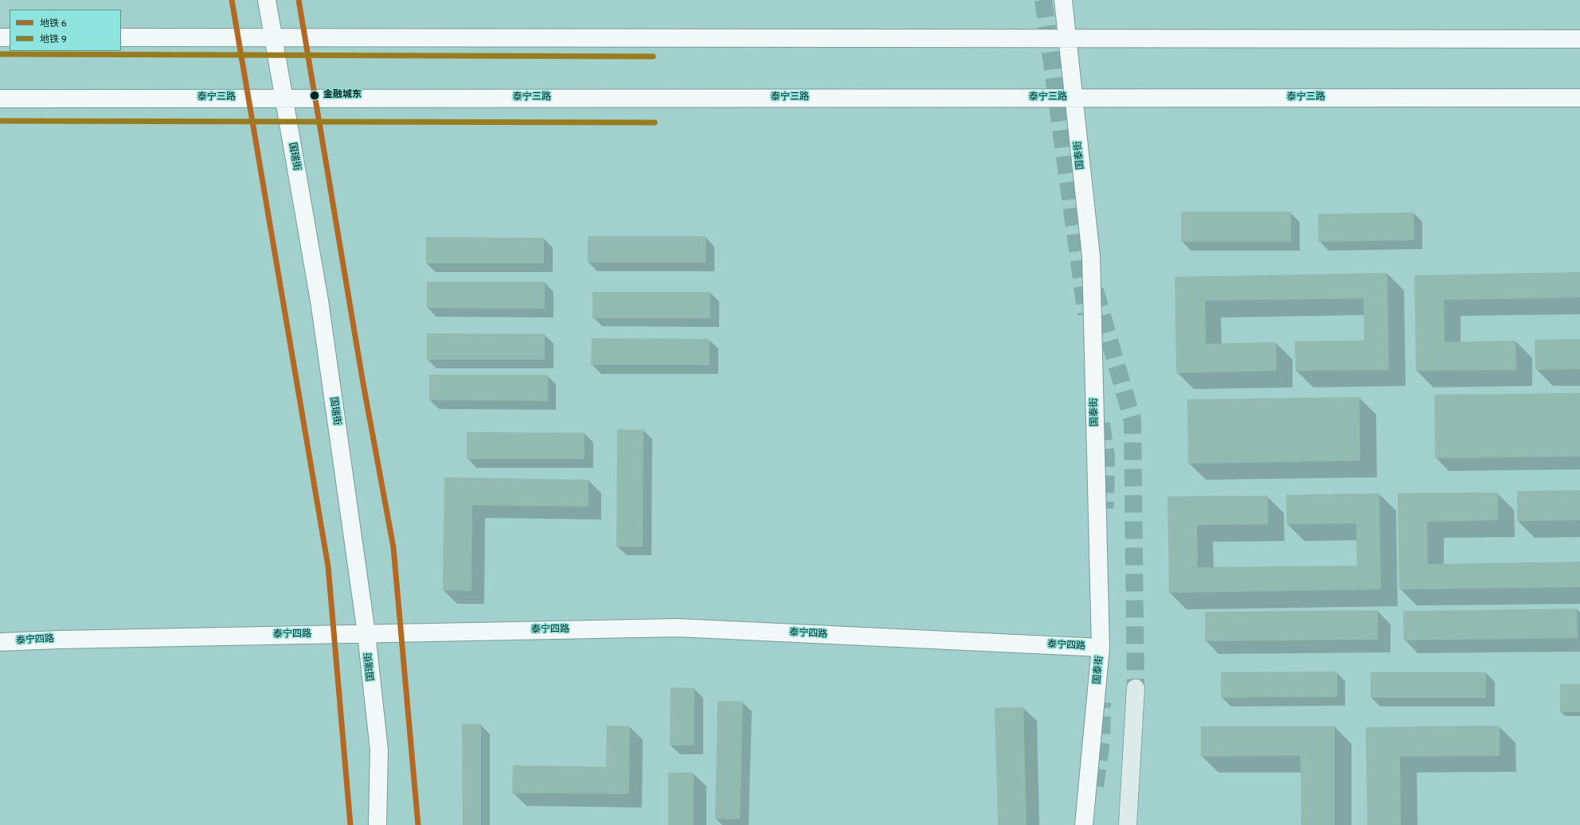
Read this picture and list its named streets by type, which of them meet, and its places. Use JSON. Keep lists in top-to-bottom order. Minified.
{"streets":{"street":["泰宁三路","国泰街","国瑞街","泰宁四路"]},"crossings":[["泰宁三路","国泰街"],["泰宁三路","国瑞街"],["国泰街","泰宁四路"],["国瑞街","泰宁四路"]],"places":["金融城东"],"lines":["metro line 6","metro line 9"],"legend":["地铁 6","地铁 9"]}
